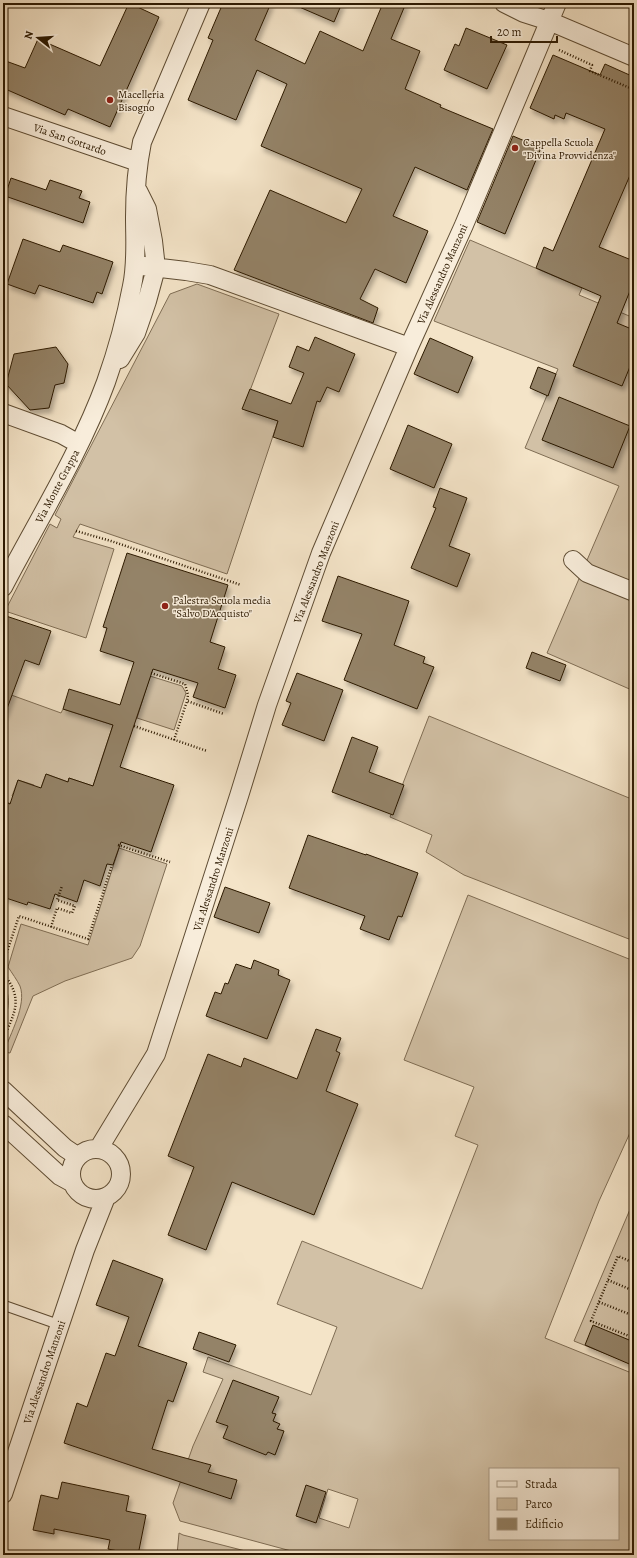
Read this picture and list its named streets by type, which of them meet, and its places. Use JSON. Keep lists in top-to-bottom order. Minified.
{"streets":{"street":["Via San Gottardo","Via Alessandro Manzoni","Via Monte Grappa"]},"crossings":[["Via San Gottardo","Via Monte Grappa"]],"places":["Macelleria Bisogno","Cappella Scuola \"Divina Provvidenza\"","Palestra Scuola media \"Salvo D'Acquisto\""],"legend":["Strada","Parco","Edificio"],"scale_bar":"20 m","north":"left"}
